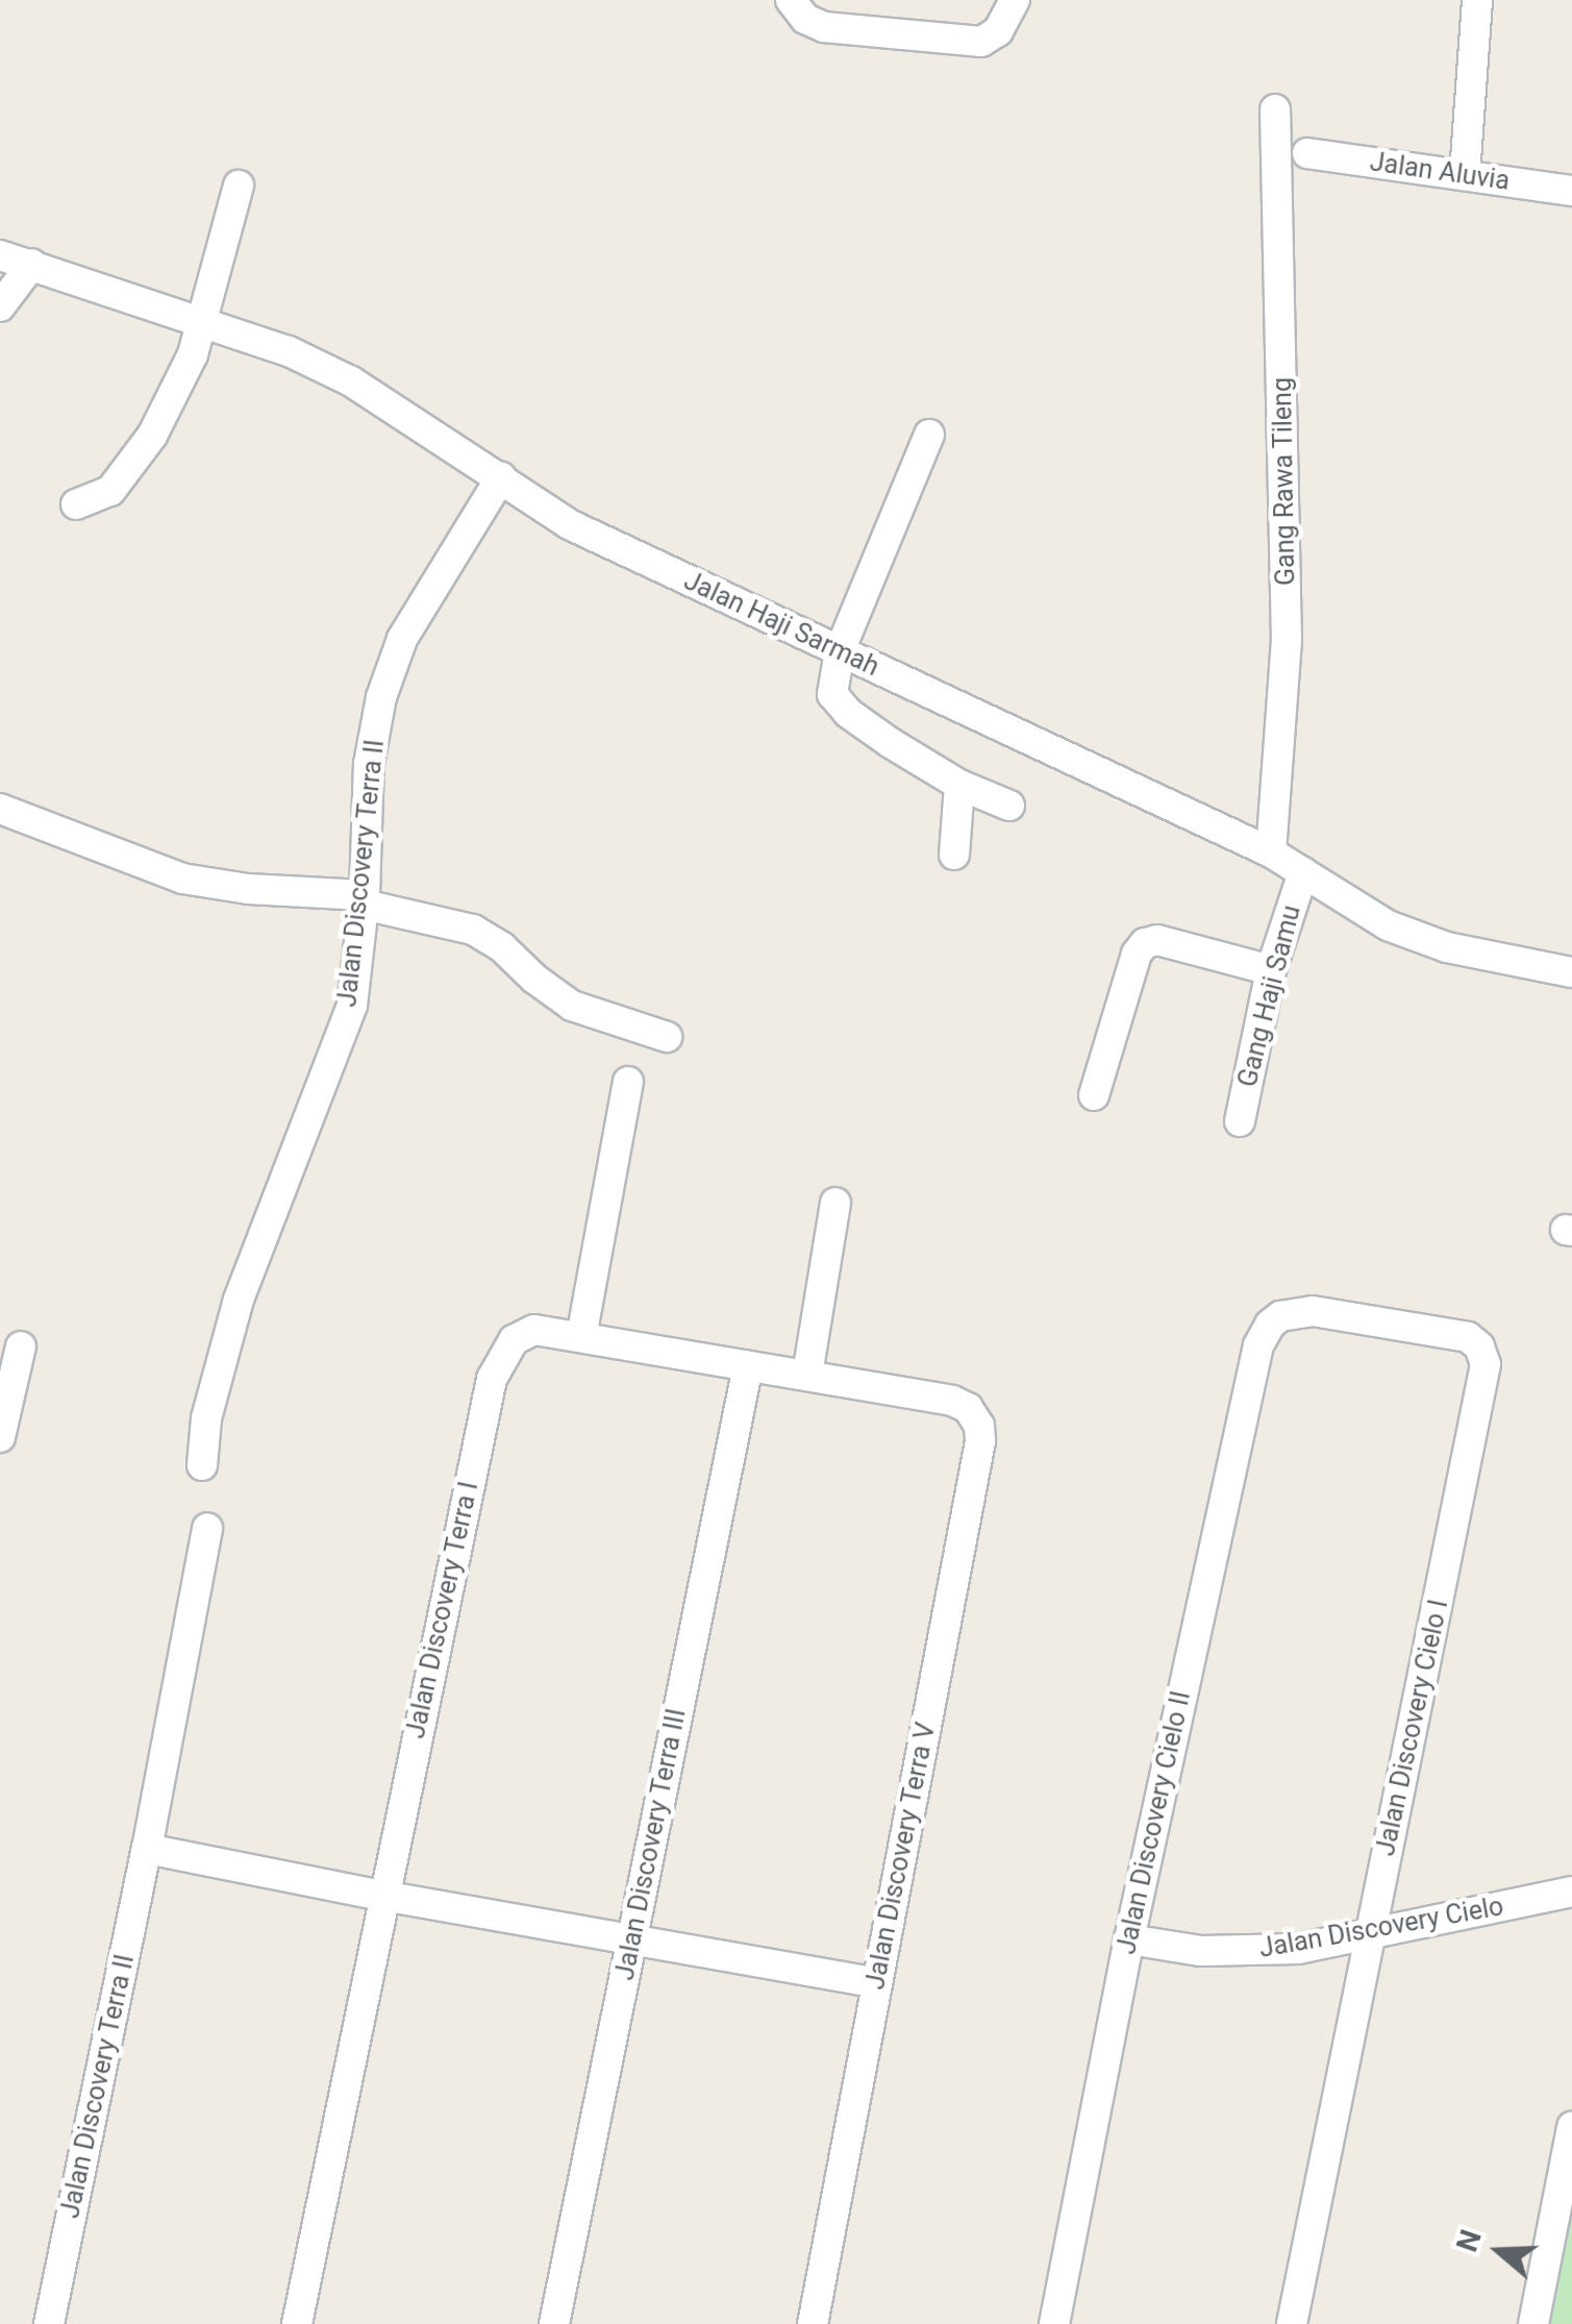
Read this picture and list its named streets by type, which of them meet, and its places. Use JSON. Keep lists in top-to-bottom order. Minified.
{"streets":{"street":["Jalan Aluvia","Gang Rawa Tileng","Jalan Haji Sarmah","Jalan Discovery Terra II","Gang Haji Samu","Jalan Discovery Terra I","Jalan Discovery Cielo I","Jalan Discovery Cielo II","Jalan Discovery Terra III","Jalan Discovery Terra V","Jalan Discovery Cielo"]},"crossings":[["Gang Rawa Tileng","Jalan Haji Sarmah"],["Jalan Haji Sarmah","Jalan Discovery Terra II"],["Jalan Haji Sarmah","Gang Haji Samu"],["Jalan Discovery Terra I","Jalan Discovery Terra III"],["Jalan Discovery Terra I","Jalan Discovery Terra V"],["Jalan Discovery Cielo I","Jalan Discovery Cielo II"],["Jalan Discovery Cielo I","Jalan Discovery Cielo"],["Jalan Discovery Cielo II","Jalan Discovery Cielo"]],"north":"left"}
